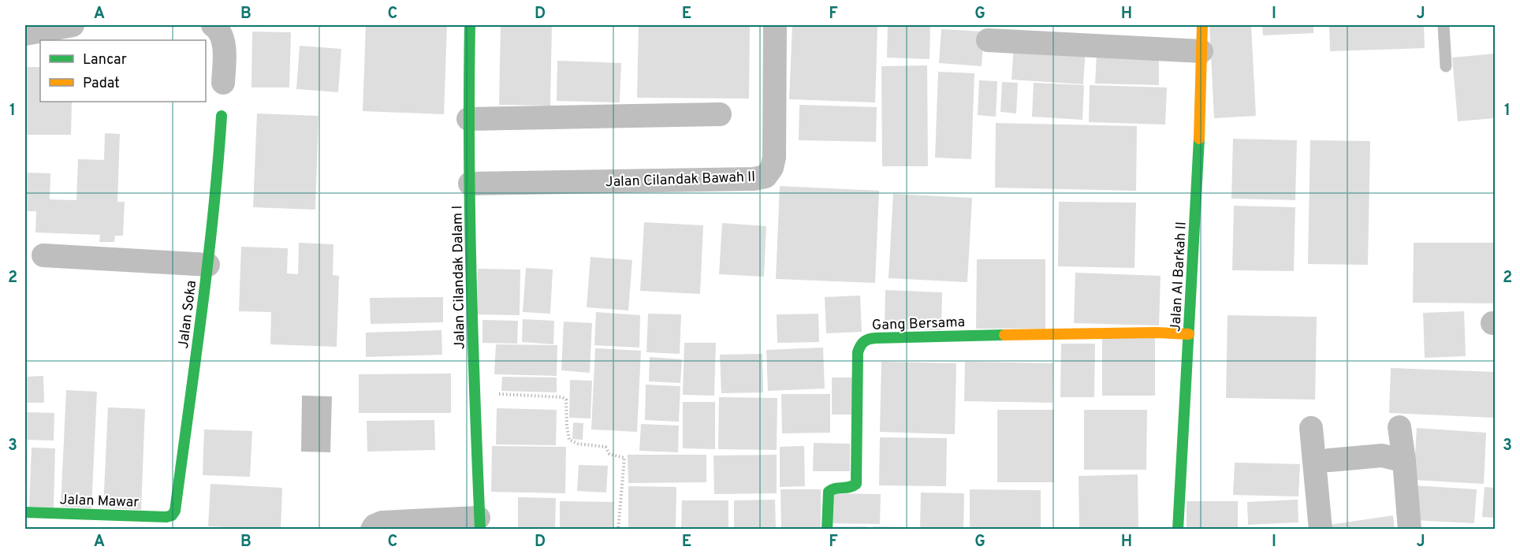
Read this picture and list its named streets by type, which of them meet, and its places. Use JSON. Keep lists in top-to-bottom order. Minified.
{"streets":{"street":["Jalan Cilandak Bawah II","Jalan Al Barkah II","Jalan Cilandak Dalam I","Jalan Soka","Gang Bersama","Jalan Mawar"]},"crossings":[["Jalan Cilandak Bawah II","Jalan Cilandak Dalam I"],["Jalan Al Barkah II","Gang Bersama"],["Jalan Soka","Jalan Mawar"]],"legend":["Lancar","Padat"],"grid":{"columns":["A","B","C","D","E","F","G","H","I","J"],"rows":["1","2","3"]}}
